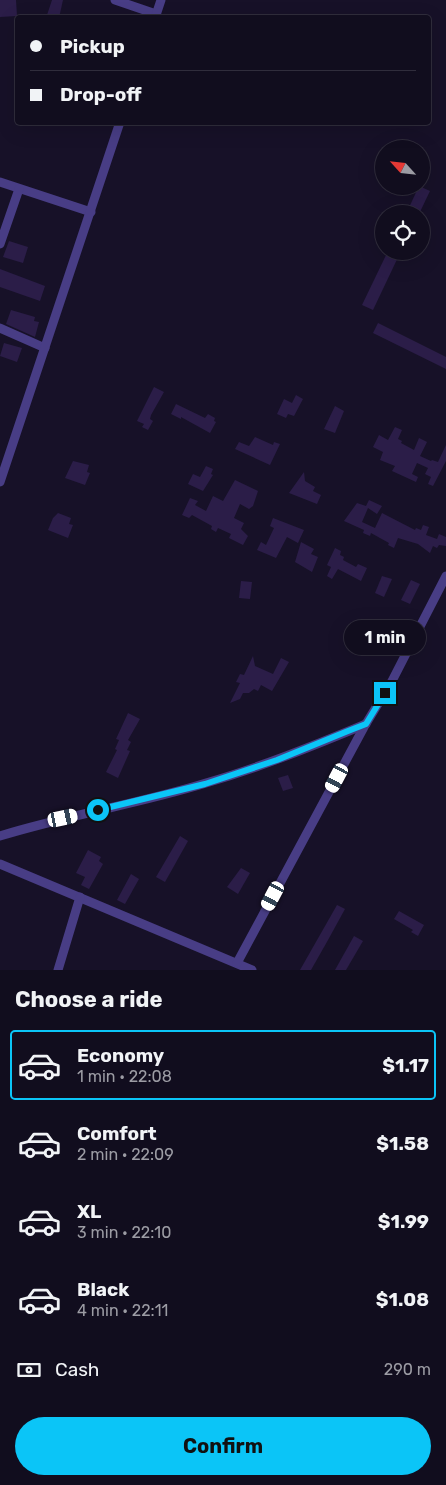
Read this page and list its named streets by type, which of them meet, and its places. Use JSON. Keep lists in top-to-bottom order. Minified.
{"north":"top left","page":{"banner":["Pickup","Drop-off"],"bubble":"1 min","heading":"Choose a ride","list":[{"name":"Economy","note":"1 min · 22:08","value":"$1.17"},{"name":"Comfort","note":"2 min · 22:09","value":"$1.58"},{"name":"XL","note":"3 min · 22:10","value":"$1.99"},{"name":"Black","note":"4 min · 22:11","value":"$1.08"}],"pay":["Cash","290 m"],"buttons":"Confirm"}}
